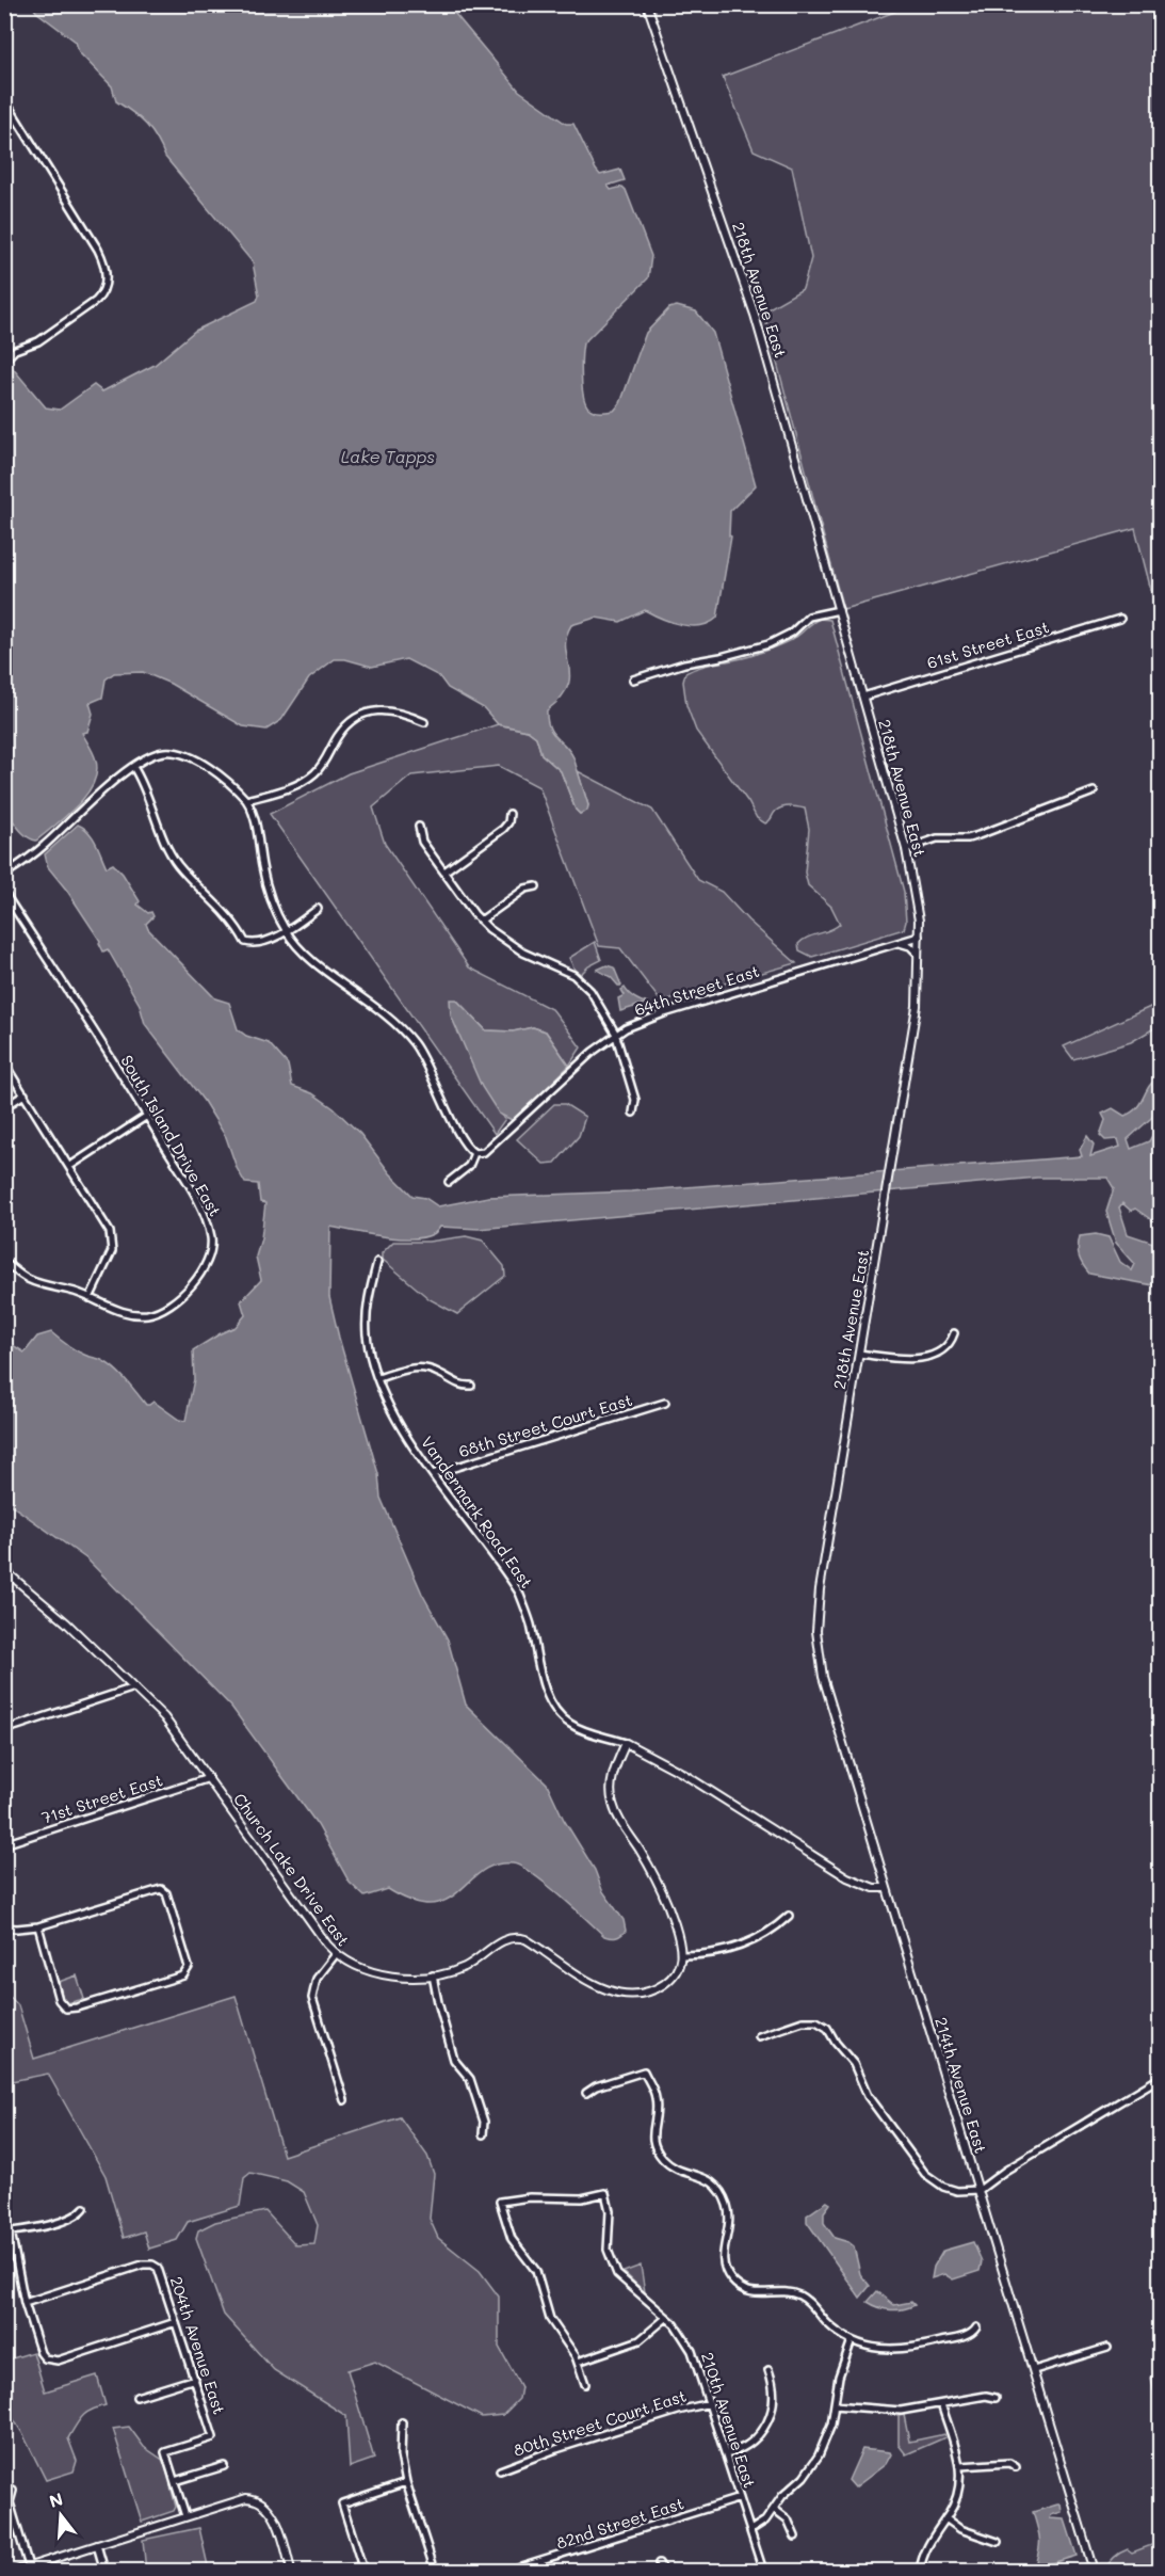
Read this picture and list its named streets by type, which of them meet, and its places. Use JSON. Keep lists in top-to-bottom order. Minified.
{"streets":{"street":["218th Avenue East","61st Street East","64th Street East","South Island Drive East","68th Street Court East","Vandermark Road East","71st Street East","Church Lake Drive East","214th Avenue East","204th Avenue East","210th Avenue East","80th Street Court East","82nd Street East"]},"crossings":[["218th Avenue East","61st Street East"],["218th Avenue East","64th Street East"],["218th Avenue East","214th Avenue East"],["68th Street Court East","Vandermark Road East"],["Vandermark Road East","214th Avenue East"],["71st Street East","Church Lake Drive East"],["210th Avenue East","80th Street Court East"],["210th Avenue East","82nd Street East"]],"water":["Lake Tapps"],"north":"top"}
